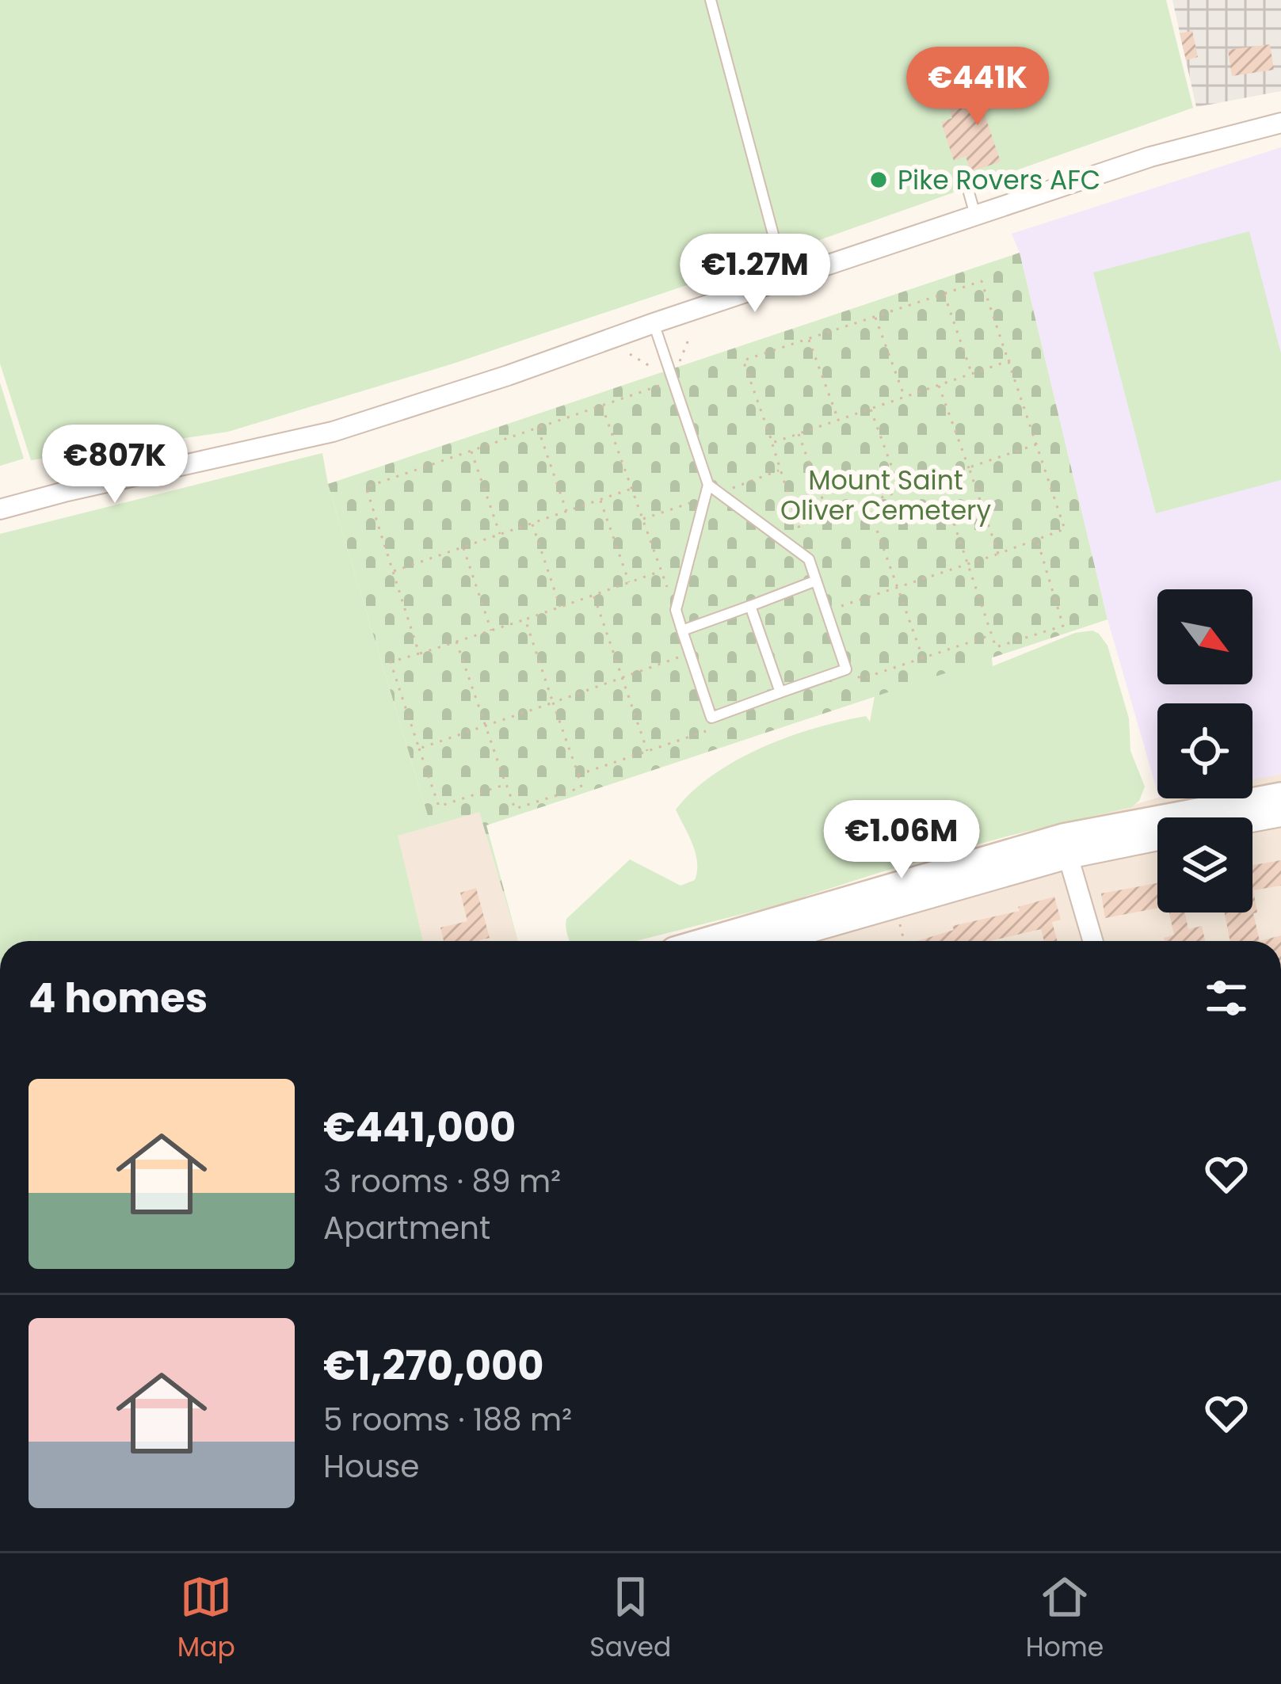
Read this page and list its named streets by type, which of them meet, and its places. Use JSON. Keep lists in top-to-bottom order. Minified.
{"parks":["Mount Saint Oliver Cemetery"],"places":["Pike Rovers AFC"],"north":"bottom right","page":{"price":["€441K","€1.27M","€807K","€1.06M"],"heading":"4 homes","list":[{"name":"€441,000","note":"3 rooms · 89 m² · Apartment"},{"name":"€1,270,000","note":"5 rooms · 188 m² · House"}],"tabs":["Map","Saved","Home"]}}
